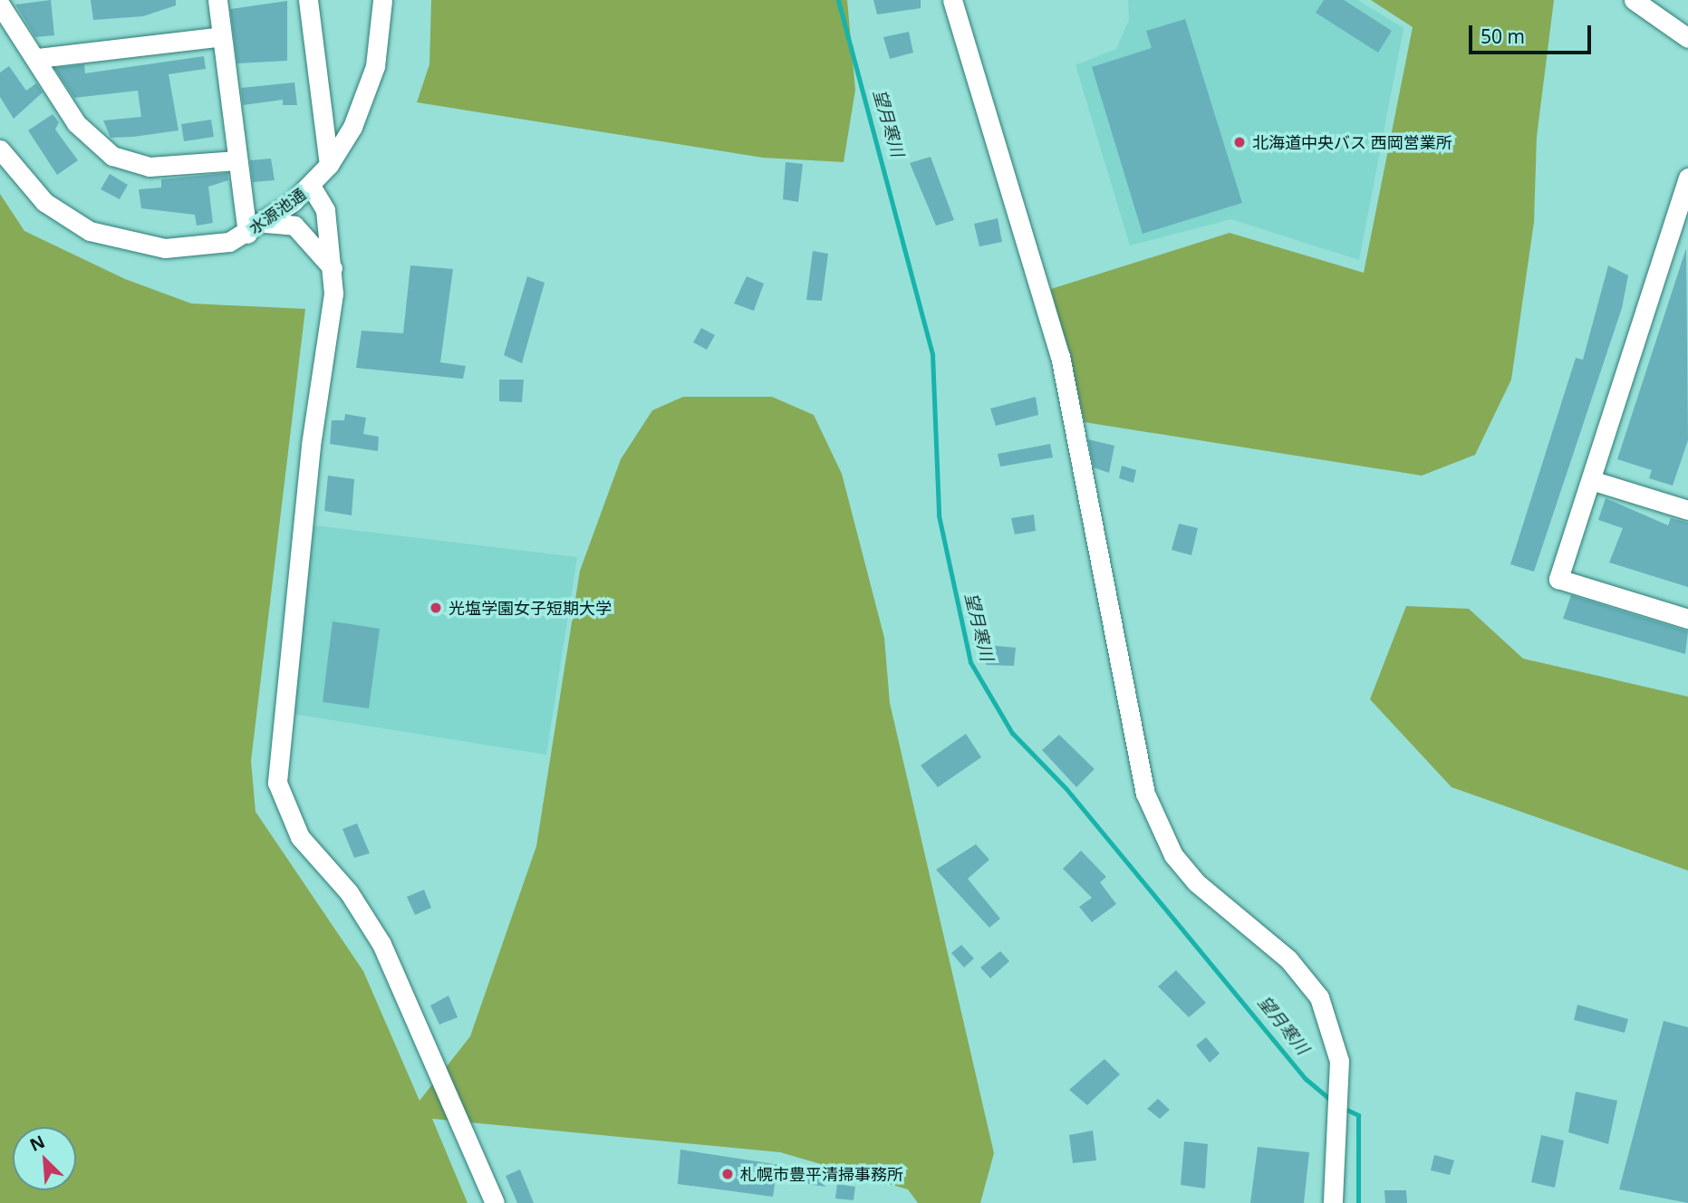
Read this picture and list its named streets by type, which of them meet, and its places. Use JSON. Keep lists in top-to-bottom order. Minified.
{"streets":{"street":["水源池通"]},"water":["望月寒川"],"places":["北海道中央バス 西岡営業所","光塩学園女子短期大学","札幌市豊平清掃事務所"],"scale_bar":"50 m","north":"top left"}
